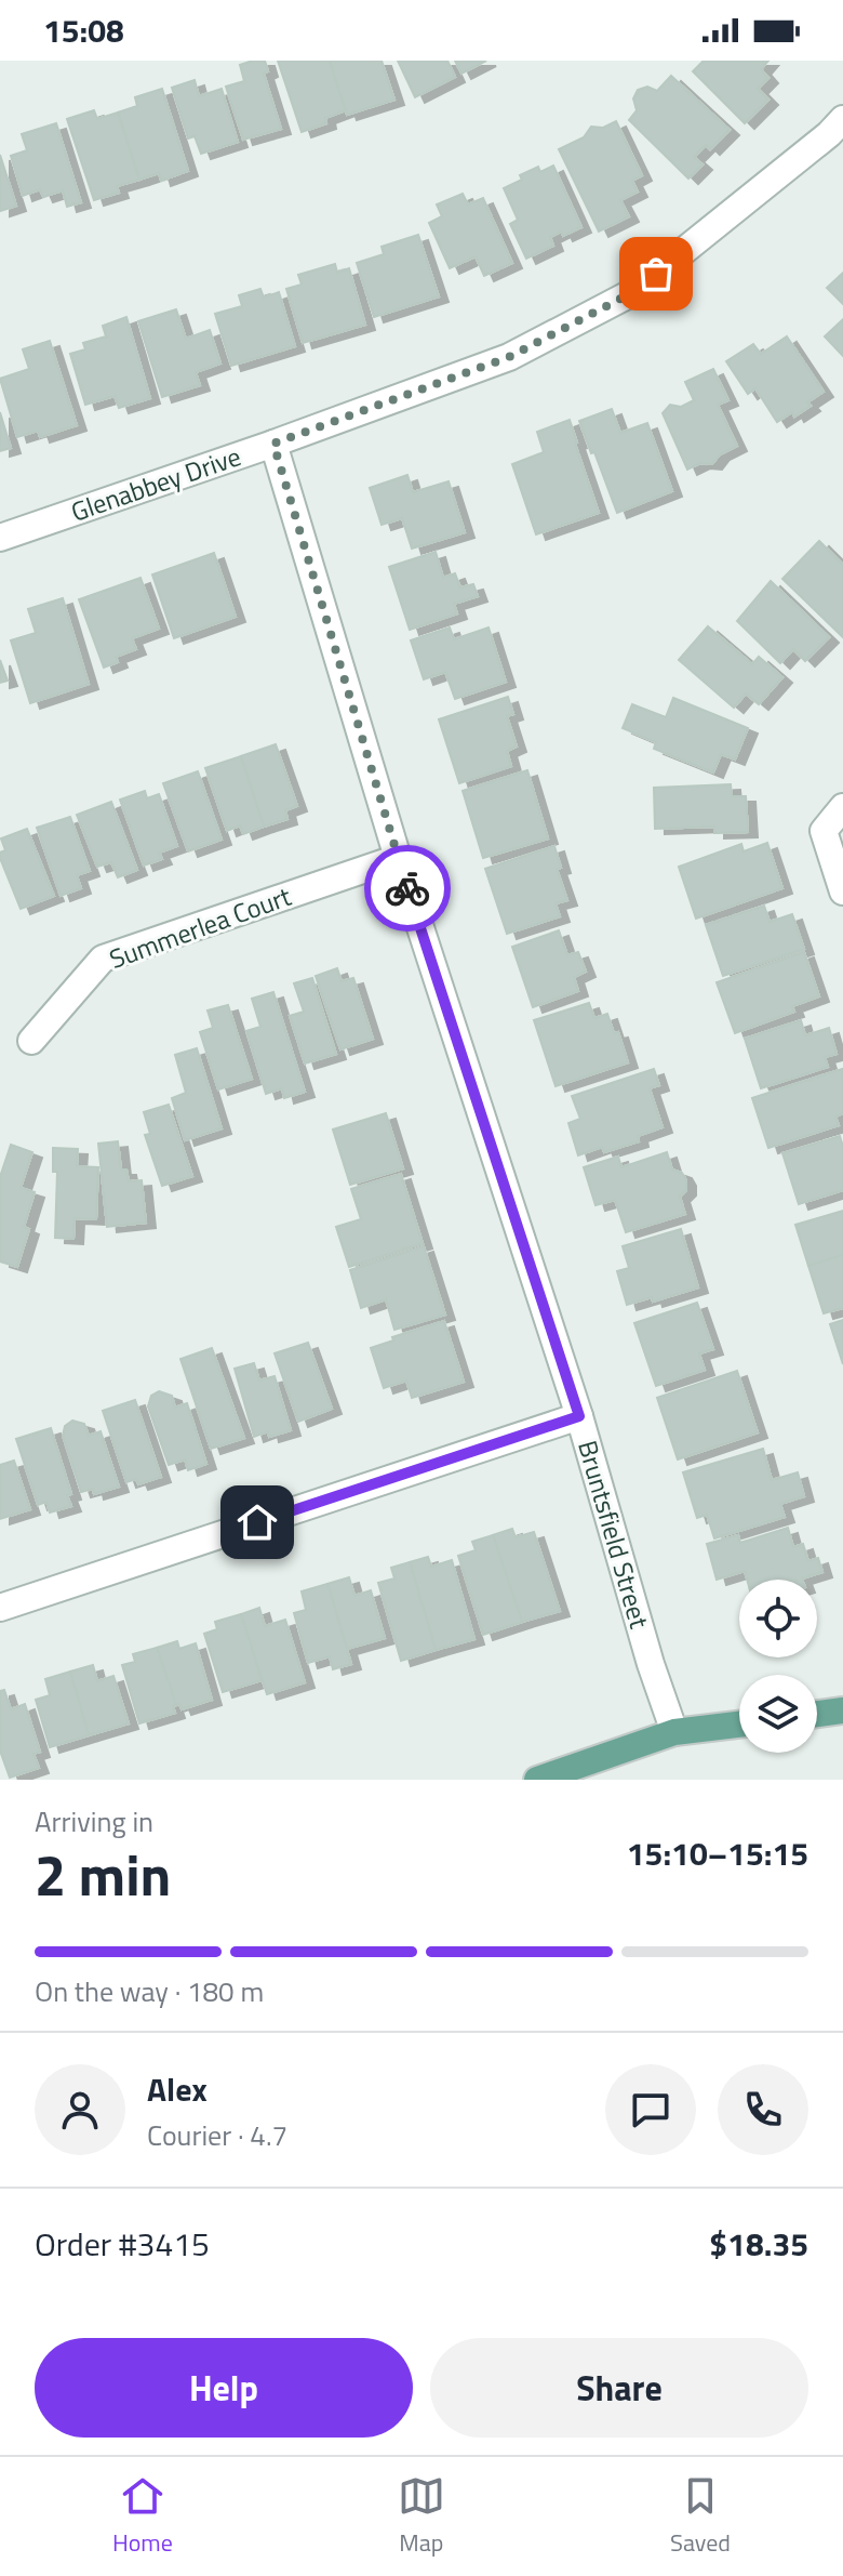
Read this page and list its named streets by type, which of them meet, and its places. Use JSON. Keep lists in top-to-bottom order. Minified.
{"streets":{"street":["Glenabbey Drive","Summerlea Court","Bruntsfield Street"]},"crossings":[["Glenabbey Drive","Bruntsfield Street"],["Summerlea Court","Bruntsfield Street"]],"page":{"status":"15:08","heading":["2 min","Arriving in","15:10–15:15"],"panel":["Alex","Courier · 4.7","Order #3415","$18.35"],"bar":"On the way · 180 m","buttons":["Help","Share"],"tabs":["Home","Map","Saved"]}}
